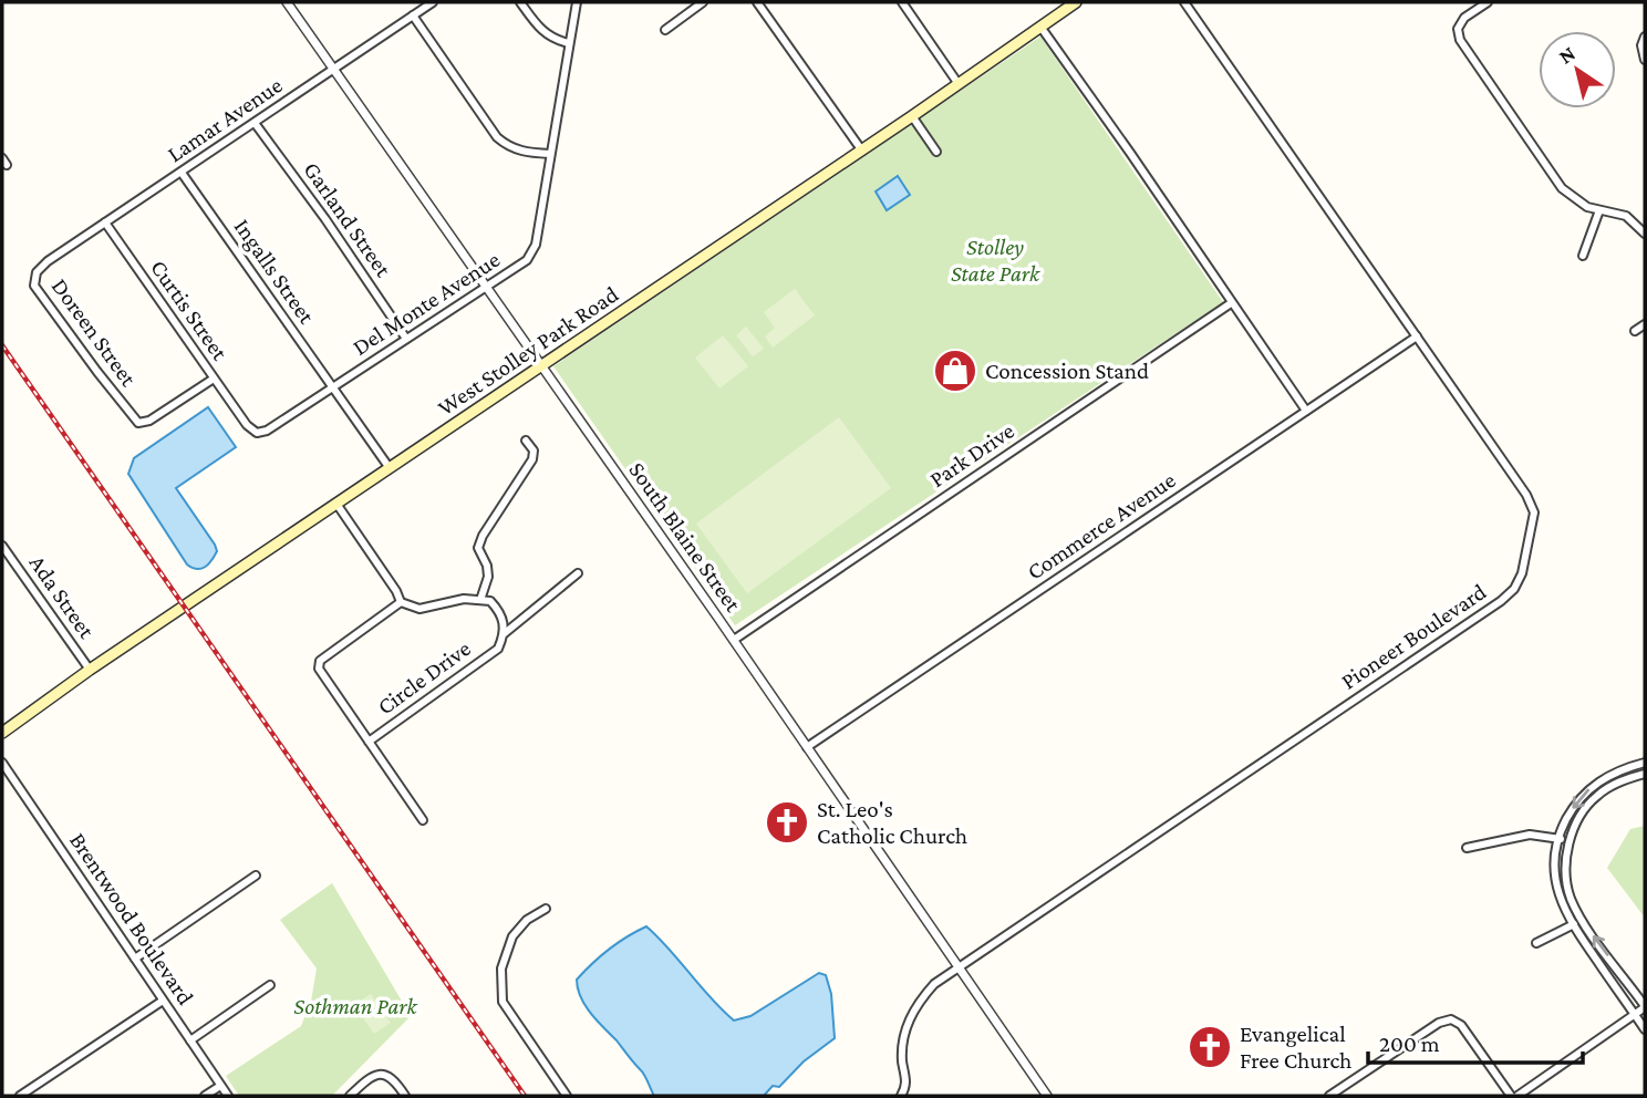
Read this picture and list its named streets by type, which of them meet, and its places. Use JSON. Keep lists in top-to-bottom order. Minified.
{"streets":{"main road":["West Stolley Park Road"],"street":["Lamar Avenue","Garland Street","Ingalls Street","Del Monte Avenue","Curtis Street","Doreen Street","Park Drive","Commerce Avenue","South Blaine Street","Ada Street","Pioneer Boulevard","Circle Drive","Brentwood Boulevard"]},"crossings":[["Lamar Avenue","Garland Street"],["Lamar Avenue","Ingalls Street"],["Lamar Avenue","Curtis Street"],["Lamar Avenue","Doreen Street"],["Lamar Avenue","South Blaine Street"],["Garland Street","Del Monte Avenue"],["Ingalls Street","Del Monte Avenue"],["Ingalls Street","West Stolley Park Road"],["Del Monte Avenue","Curtis Street"],["Del Monte Avenue","South Blaine Street"],["Curtis Street","Doreen Street"],["West Stolley Park Road","South Blaine Street"],["West Stolley Park Road","Ada Street"],["Park Drive","South Blaine Street"],["Commerce Avenue","South Blaine Street"],["Commerce Avenue","Pioneer Boulevard"],["South Blaine Street","Pioneer Boulevard"]],"parks":["Stolley State Park","Sothman Park"],"places":{"shop":["Concession Stand"],"church":["St. Leo's Catholic Church","Evangelical Free Church"]},"scale_bar":"200 m","north":"top left"}
